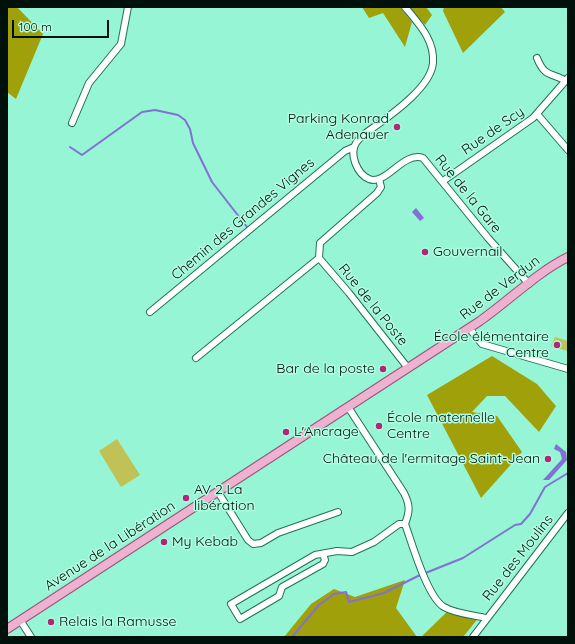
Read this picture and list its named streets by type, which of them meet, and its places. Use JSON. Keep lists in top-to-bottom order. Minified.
{"streets":{"main road":["Rue de Verdun","Avenue de la Libération"],"street":["Rue de Scy","Rue de la Gare","Chemin des Grandes Vignes","Rue de la Poste","Rue des Moulins"]},"crossings":[["Rue de Scy","Rue de la Gare"],["Rue de la Gare","Rue de Verdun"],["Rue de Verdun","Rue de la Poste"],["Rue de Verdun","Avenue de la Libération"],["Rue de la Poste","Avenue de la Libération"]],"places":["Parking Konrad Adenauer","Gouvernail","École élémentaire Centre","Bar de la poste","École maternelle Centre","L'Ancrage","Château de l'ermitage Saint-Jean","AV 2 La libération","My Kebab","Relais la Ramusse"],"scale_bar":"100 m"}
